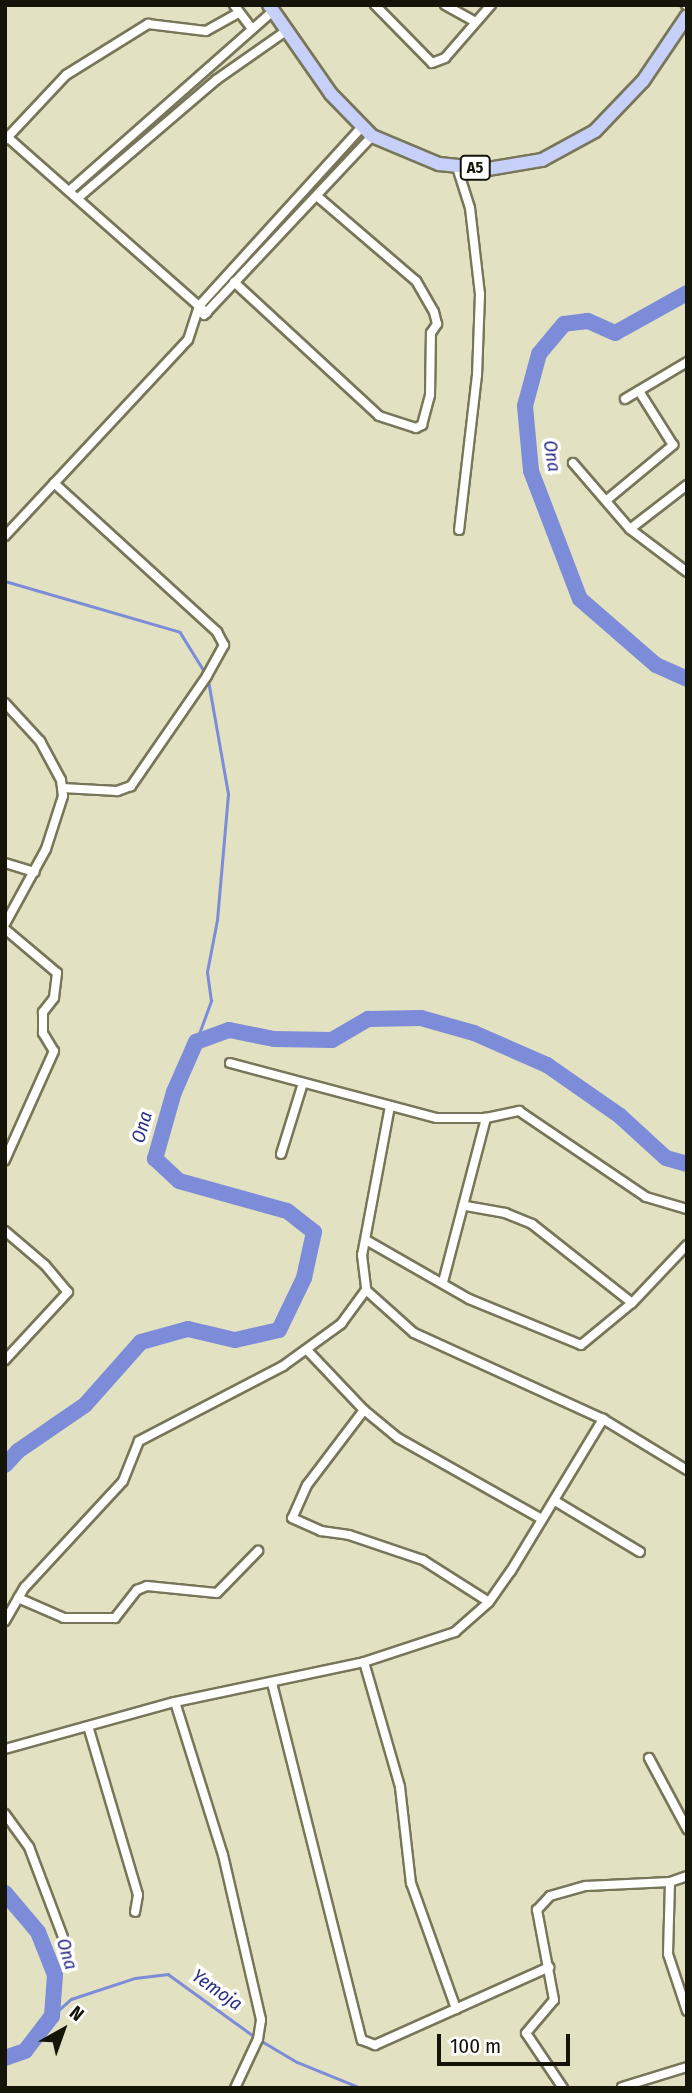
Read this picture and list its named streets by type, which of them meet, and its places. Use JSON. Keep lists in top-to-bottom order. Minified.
{"streets":{"highway":["A5"]},"water":["Ona","Yemoja"],"scale_bar":"100 m","north":"top right"}
